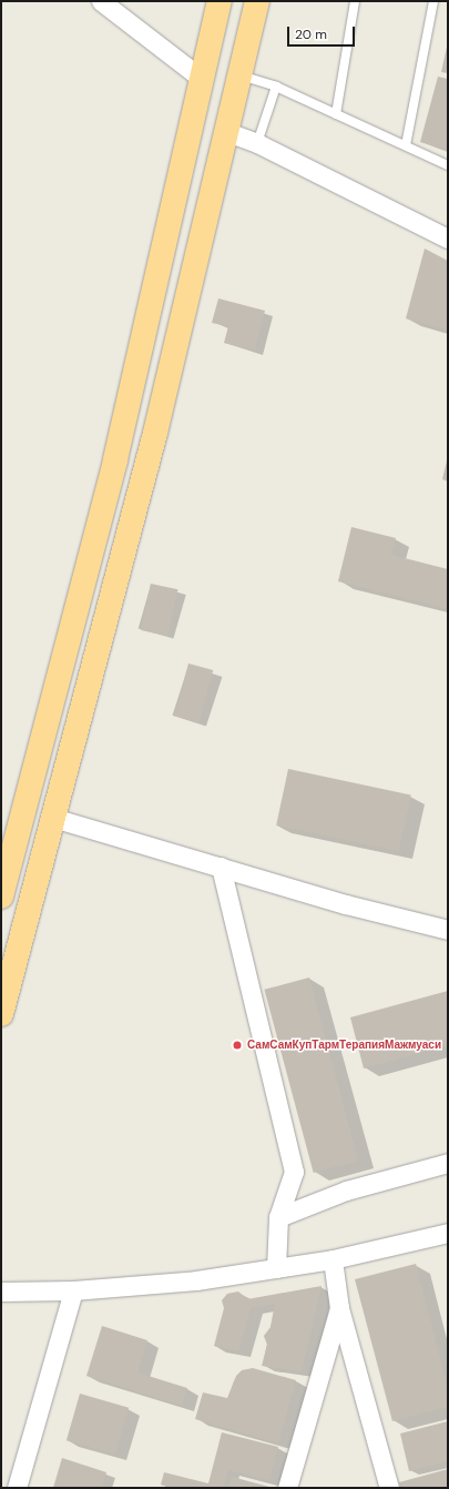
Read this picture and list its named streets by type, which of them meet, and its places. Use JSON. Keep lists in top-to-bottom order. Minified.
{"places":["СамСамКупТармТерапияМажмуаси"],"scale_bar":"20 m"}
